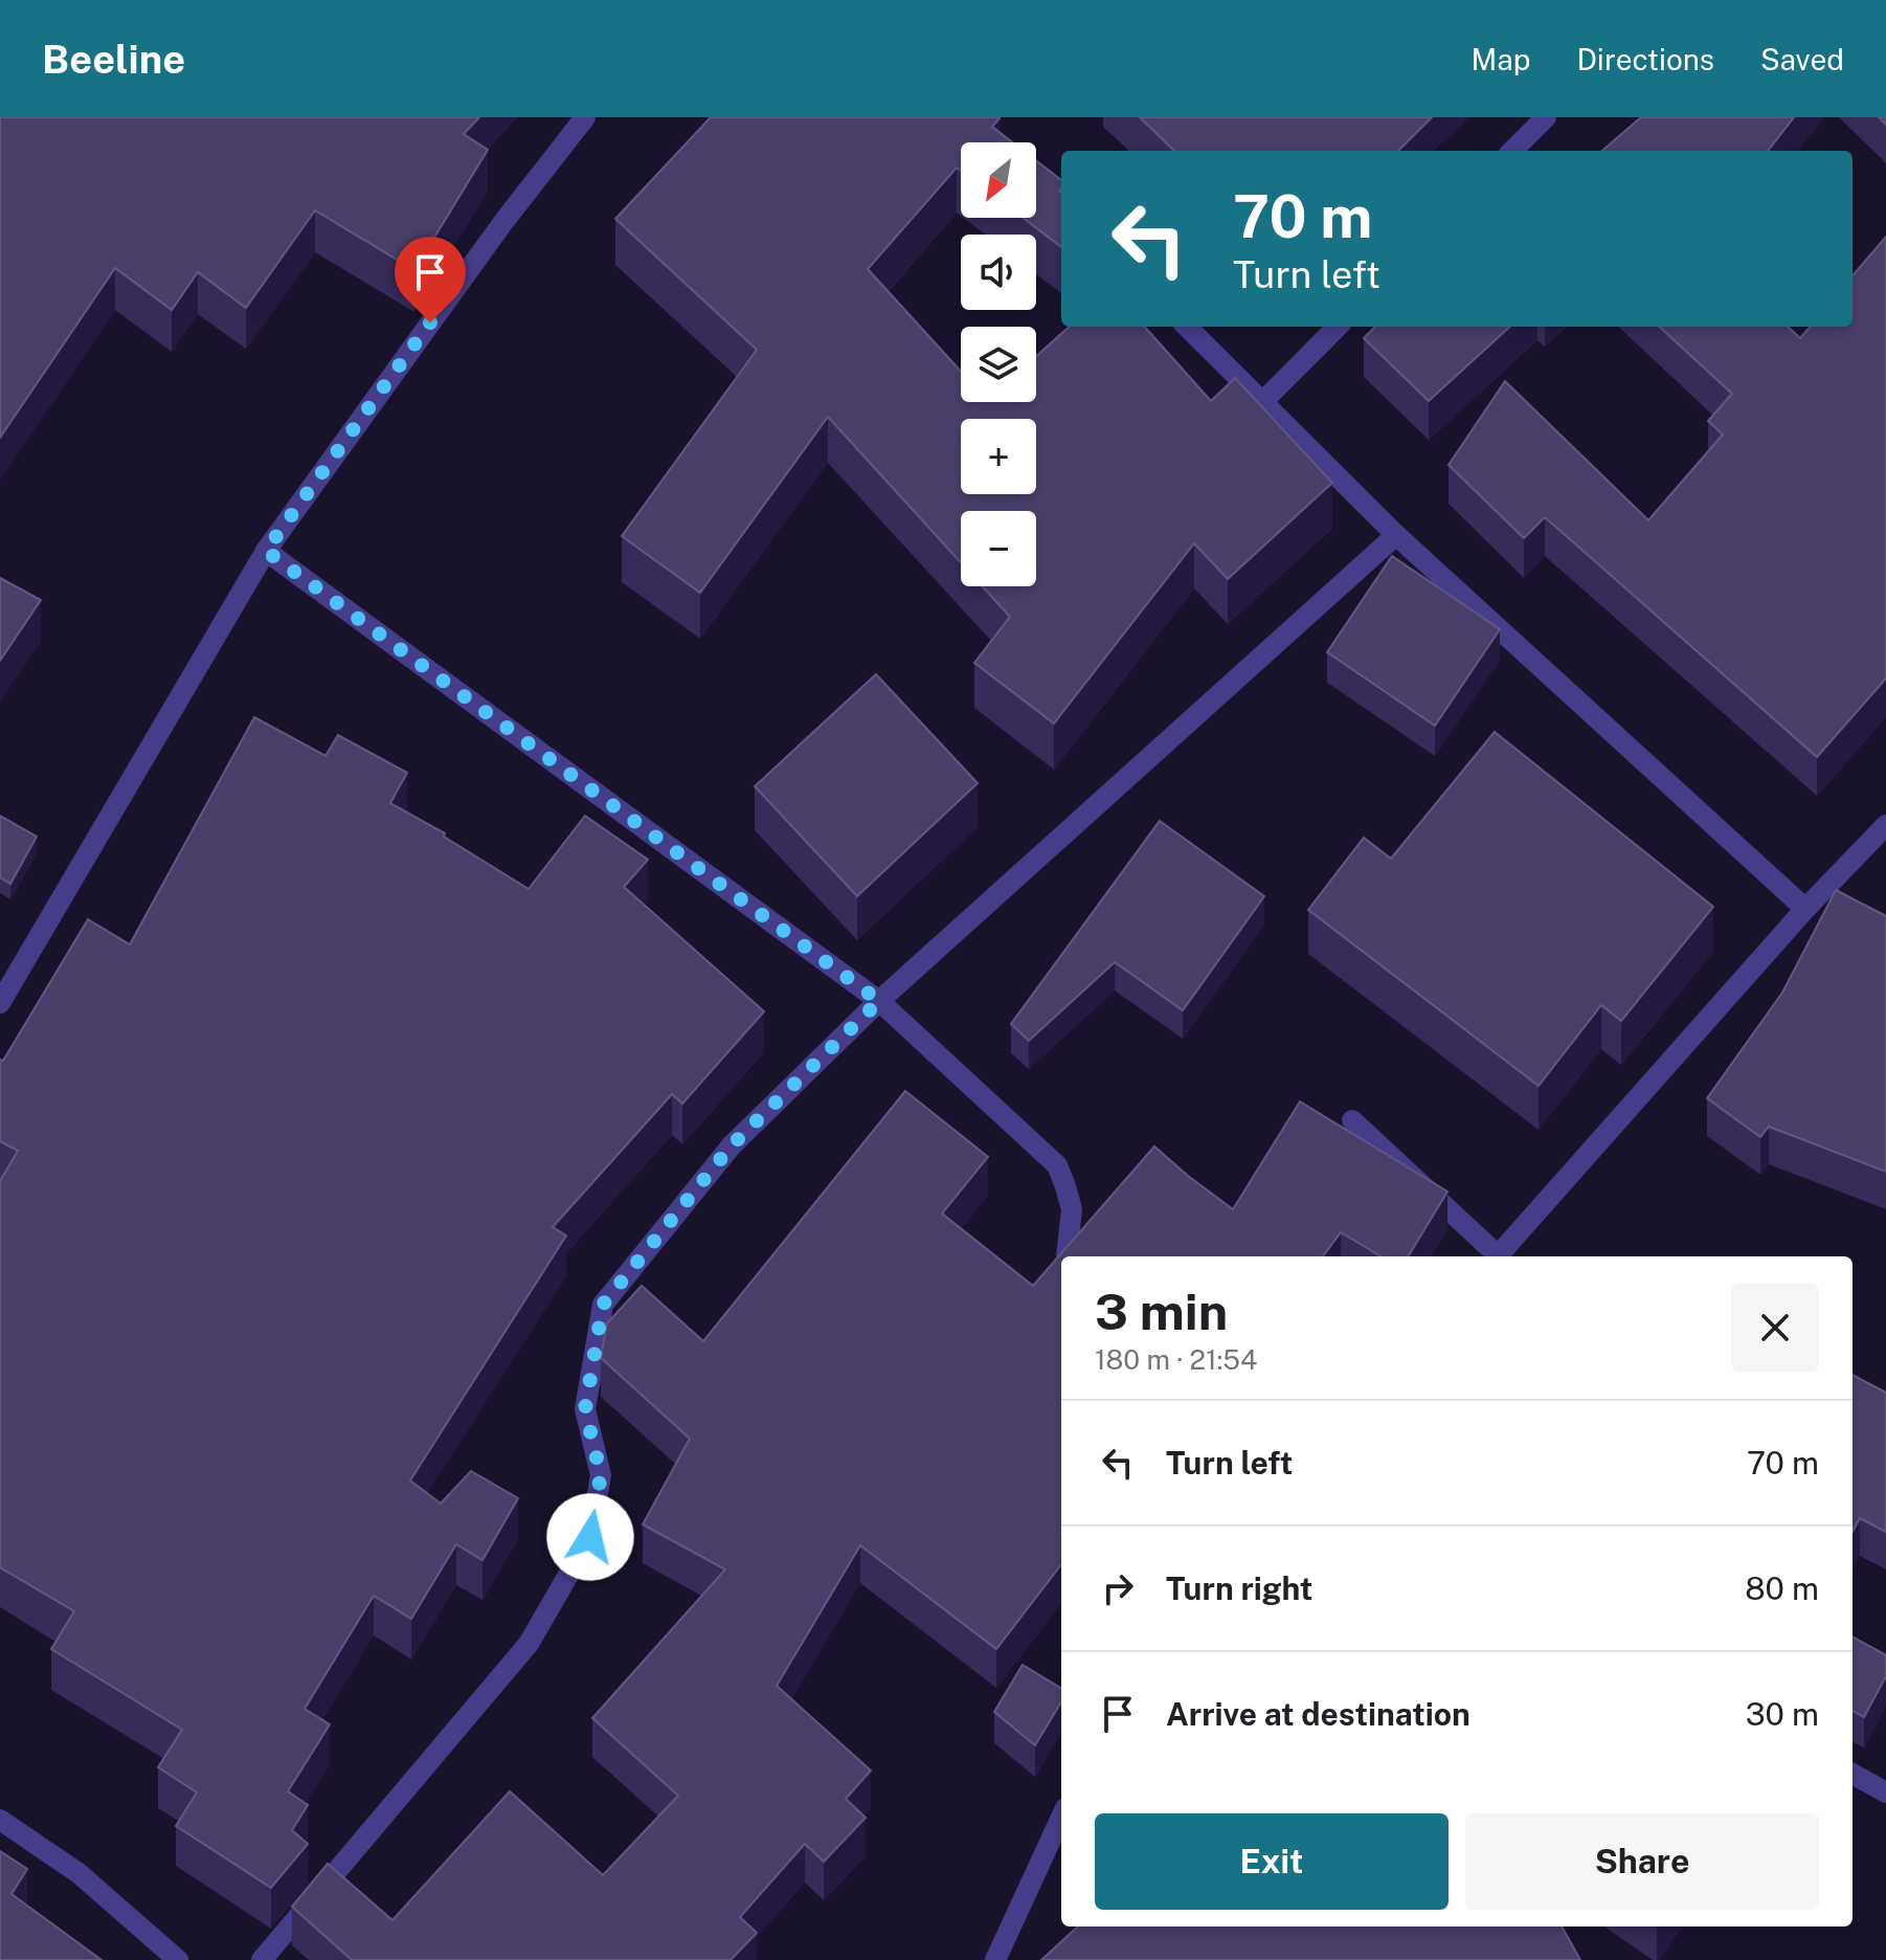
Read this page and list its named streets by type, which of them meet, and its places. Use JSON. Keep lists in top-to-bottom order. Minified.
{"north":"bottom left","page":{"header":"Beeline","nav":["Map","Directions","Saved"],"map_buttons":["+","−"],"turn":["70 m","Turn left"],"heading":["3 min","180 m · 21:54"],"list":[{"name":"Turn left","value":"70 m"},{"name":"Turn right","value":"80 m"},{"name":"Arrive at destination","value":"30 m"}],"buttons":["Exit","Share"]}}
